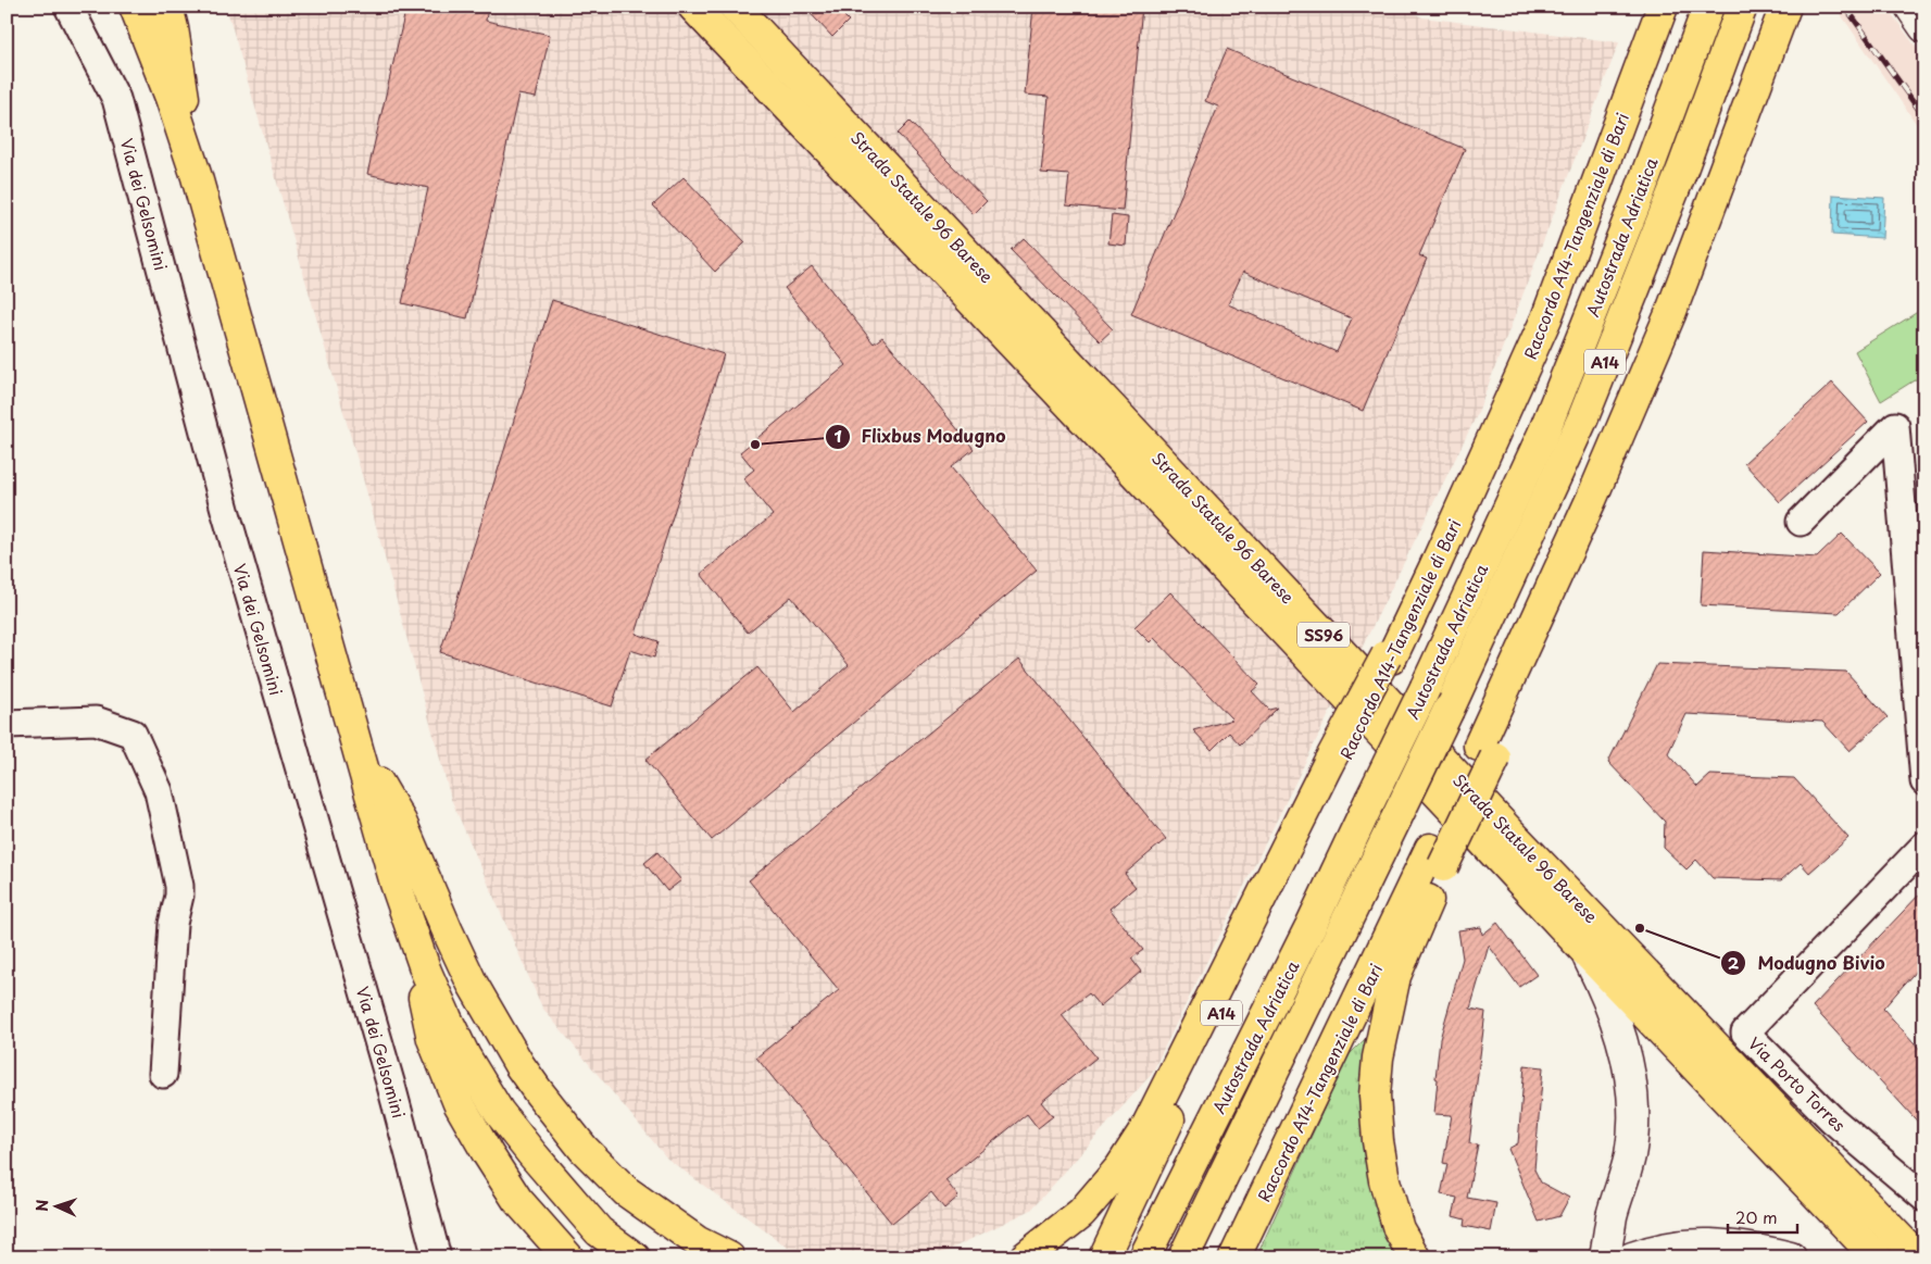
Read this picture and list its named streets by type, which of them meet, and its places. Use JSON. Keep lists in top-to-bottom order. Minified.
{"streets":{"main road":["Strada Statale 96 Barese","Raccordo A14-Tangenziale di Bari","Autostrada Adriatica","A14","SS96"],"street":["Via dei Gelsomini","Via Porto Torres"]},"places":["Flixbus Modugno","Modugno Bivio"],"scale_bar":"20 m","north":"left"}
